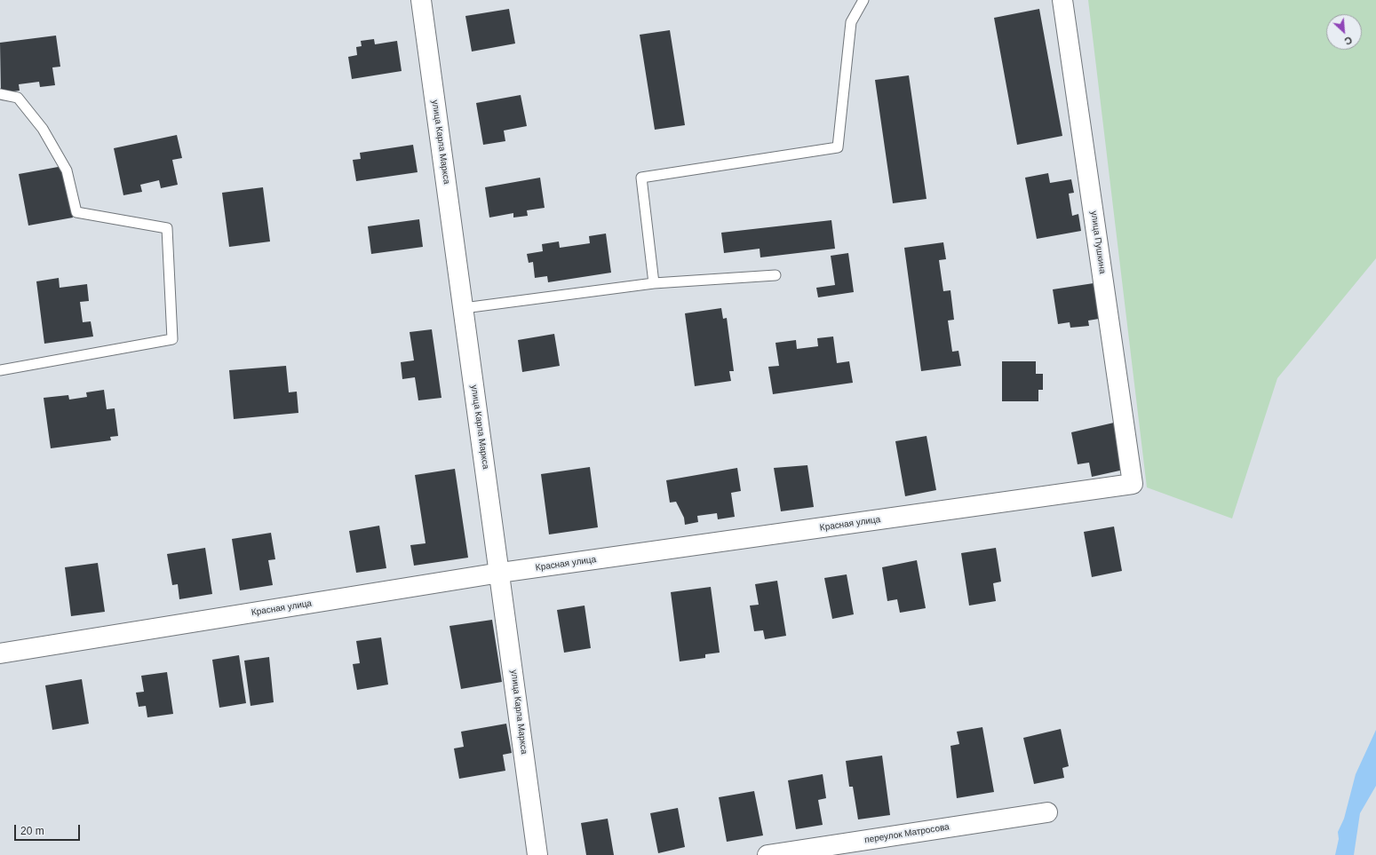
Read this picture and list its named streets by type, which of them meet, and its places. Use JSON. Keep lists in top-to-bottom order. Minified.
{"streets":{"street":["улица Карла Маркса","улица Пушкина","Красная улица","переулок Матросова"]},"crossings":[["улица Карла Маркса","Красная улица"],["улица Пушкина","Красная улица"]],"scale_bar":"20 m","north":"bottom right"}
